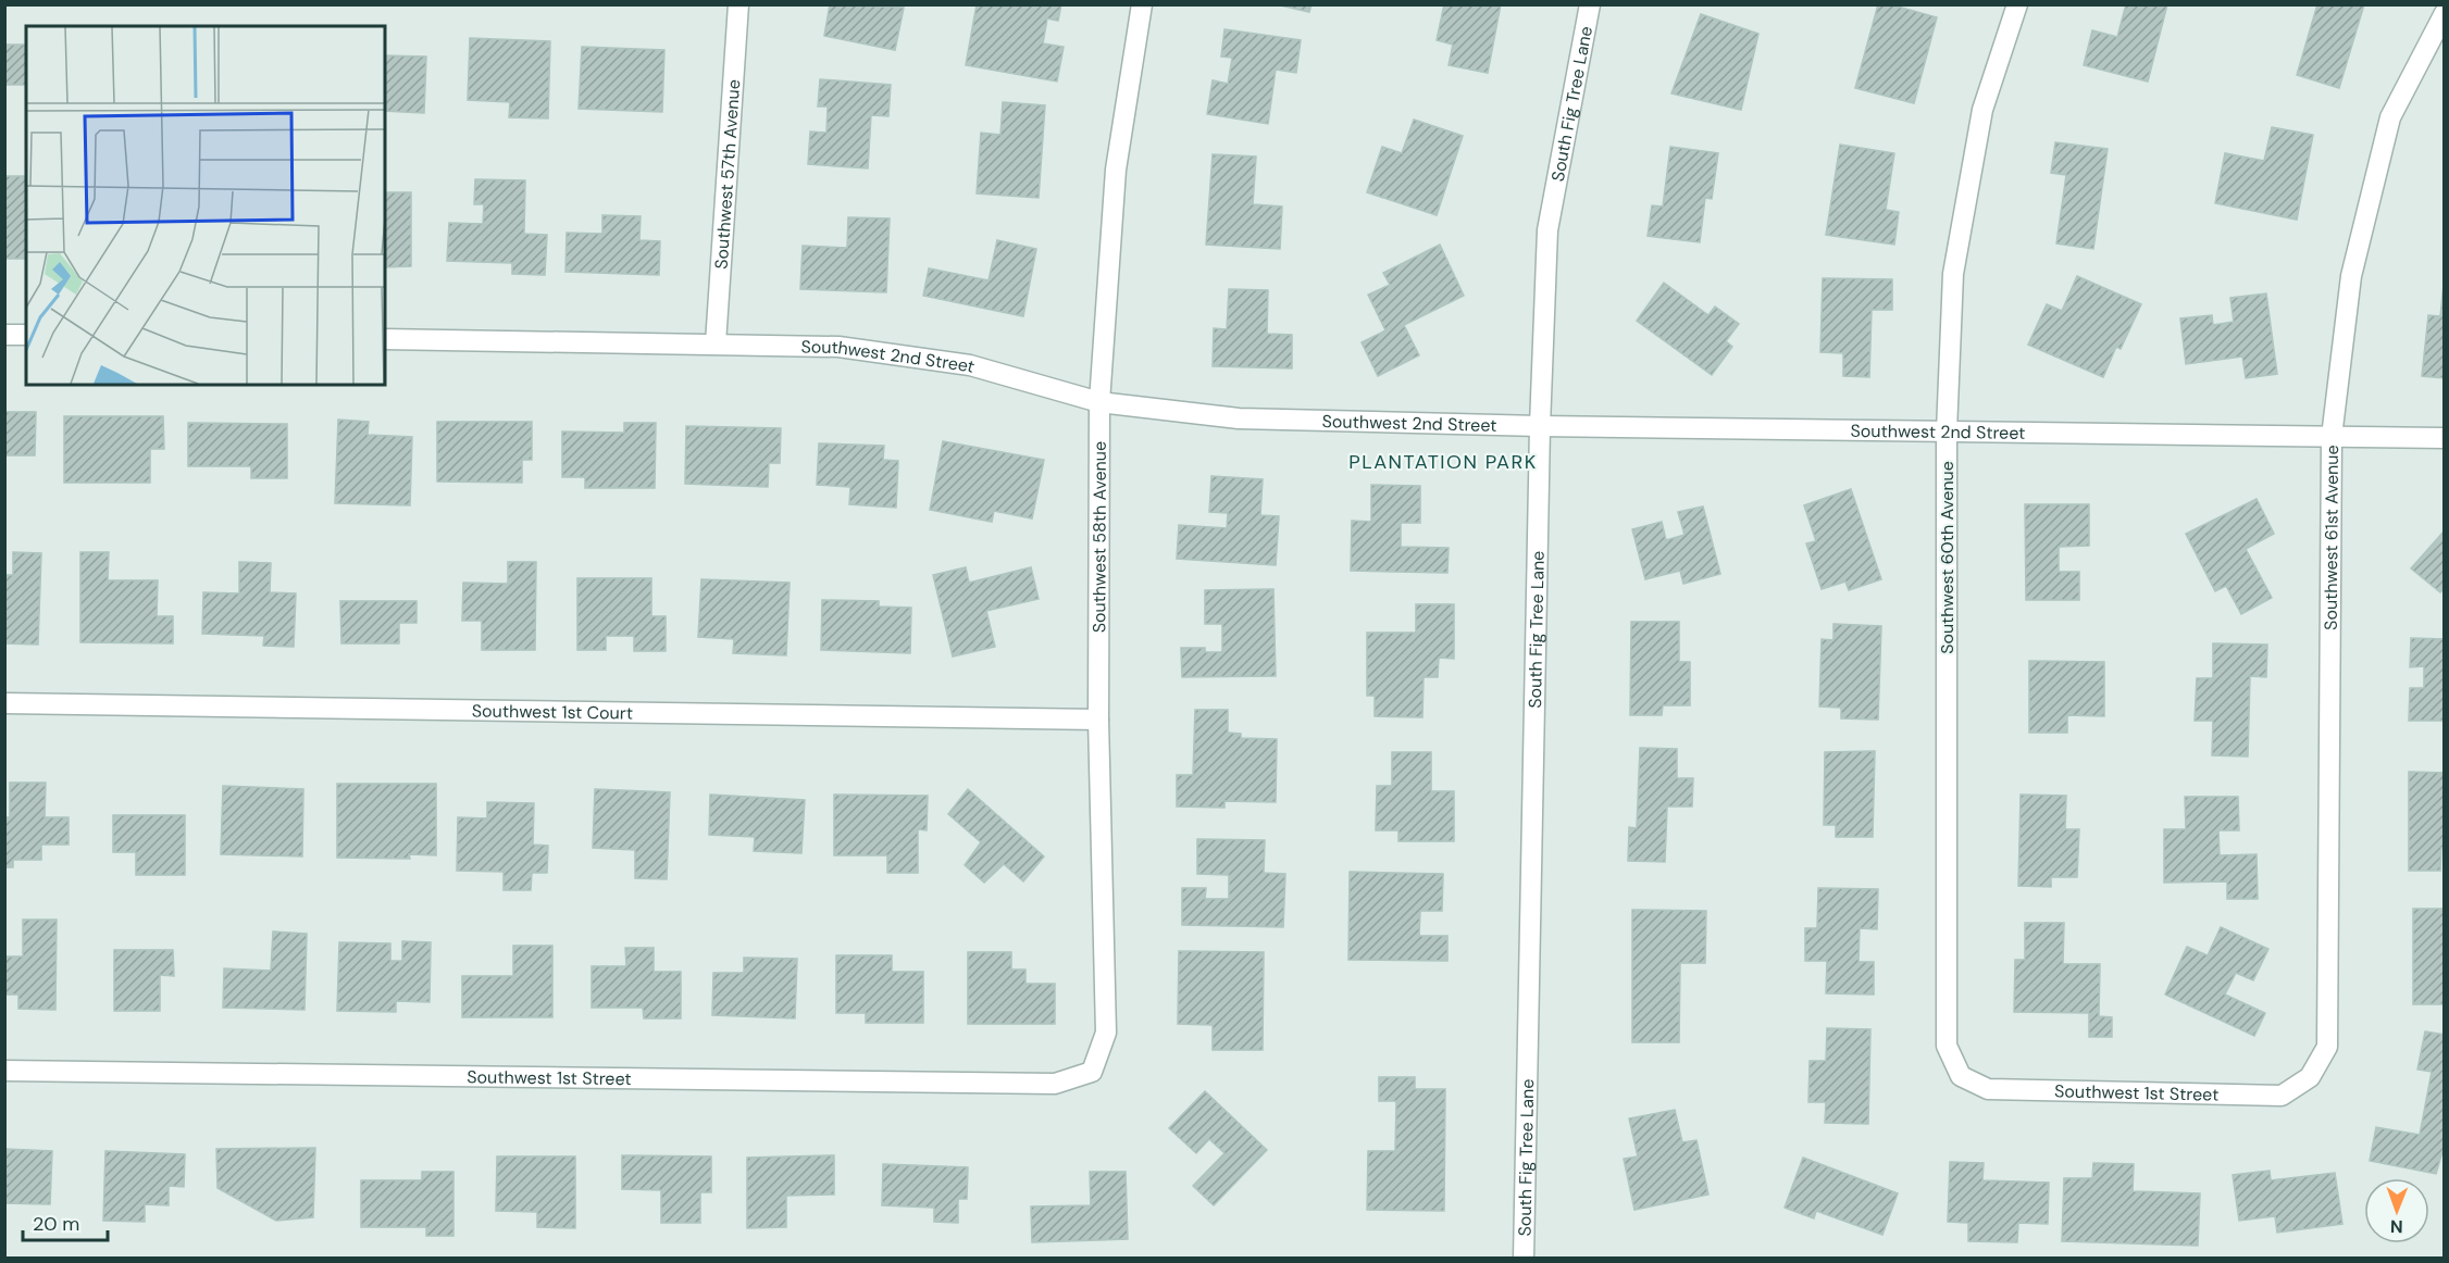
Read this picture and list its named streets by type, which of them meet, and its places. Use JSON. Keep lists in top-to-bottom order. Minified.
{"streets":{"street":["South Fig Tree Lane","Southwest 57th Avenue","Southwest 2nd Street","Southwest 58th Avenue","Southwest 61st Avenue","Southwest 60th Avenue","Southwest 1st Court","Southwest 1st Street"]},"crossings":[["South Fig Tree Lane","Southwest 2nd Street"],["Southwest 57th Avenue","Southwest 2nd Street"],["Southwest 2nd Street","Southwest 58th Avenue"],["Southwest 2nd Street","Southwest 61st Avenue"],["Southwest 2nd Street","Southwest 60th Avenue"],["Southwest 58th Avenue","Southwest 1st Court"],["Southwest 58th Avenue","Southwest 1st Street"],["Southwest 61st Avenue","Southwest 1st Street"],["Southwest 60th Avenue","Southwest 1st Street"]],"districts":["PLANTATION PARK"],"scale_bar":"20 m","north":"bottom"}
